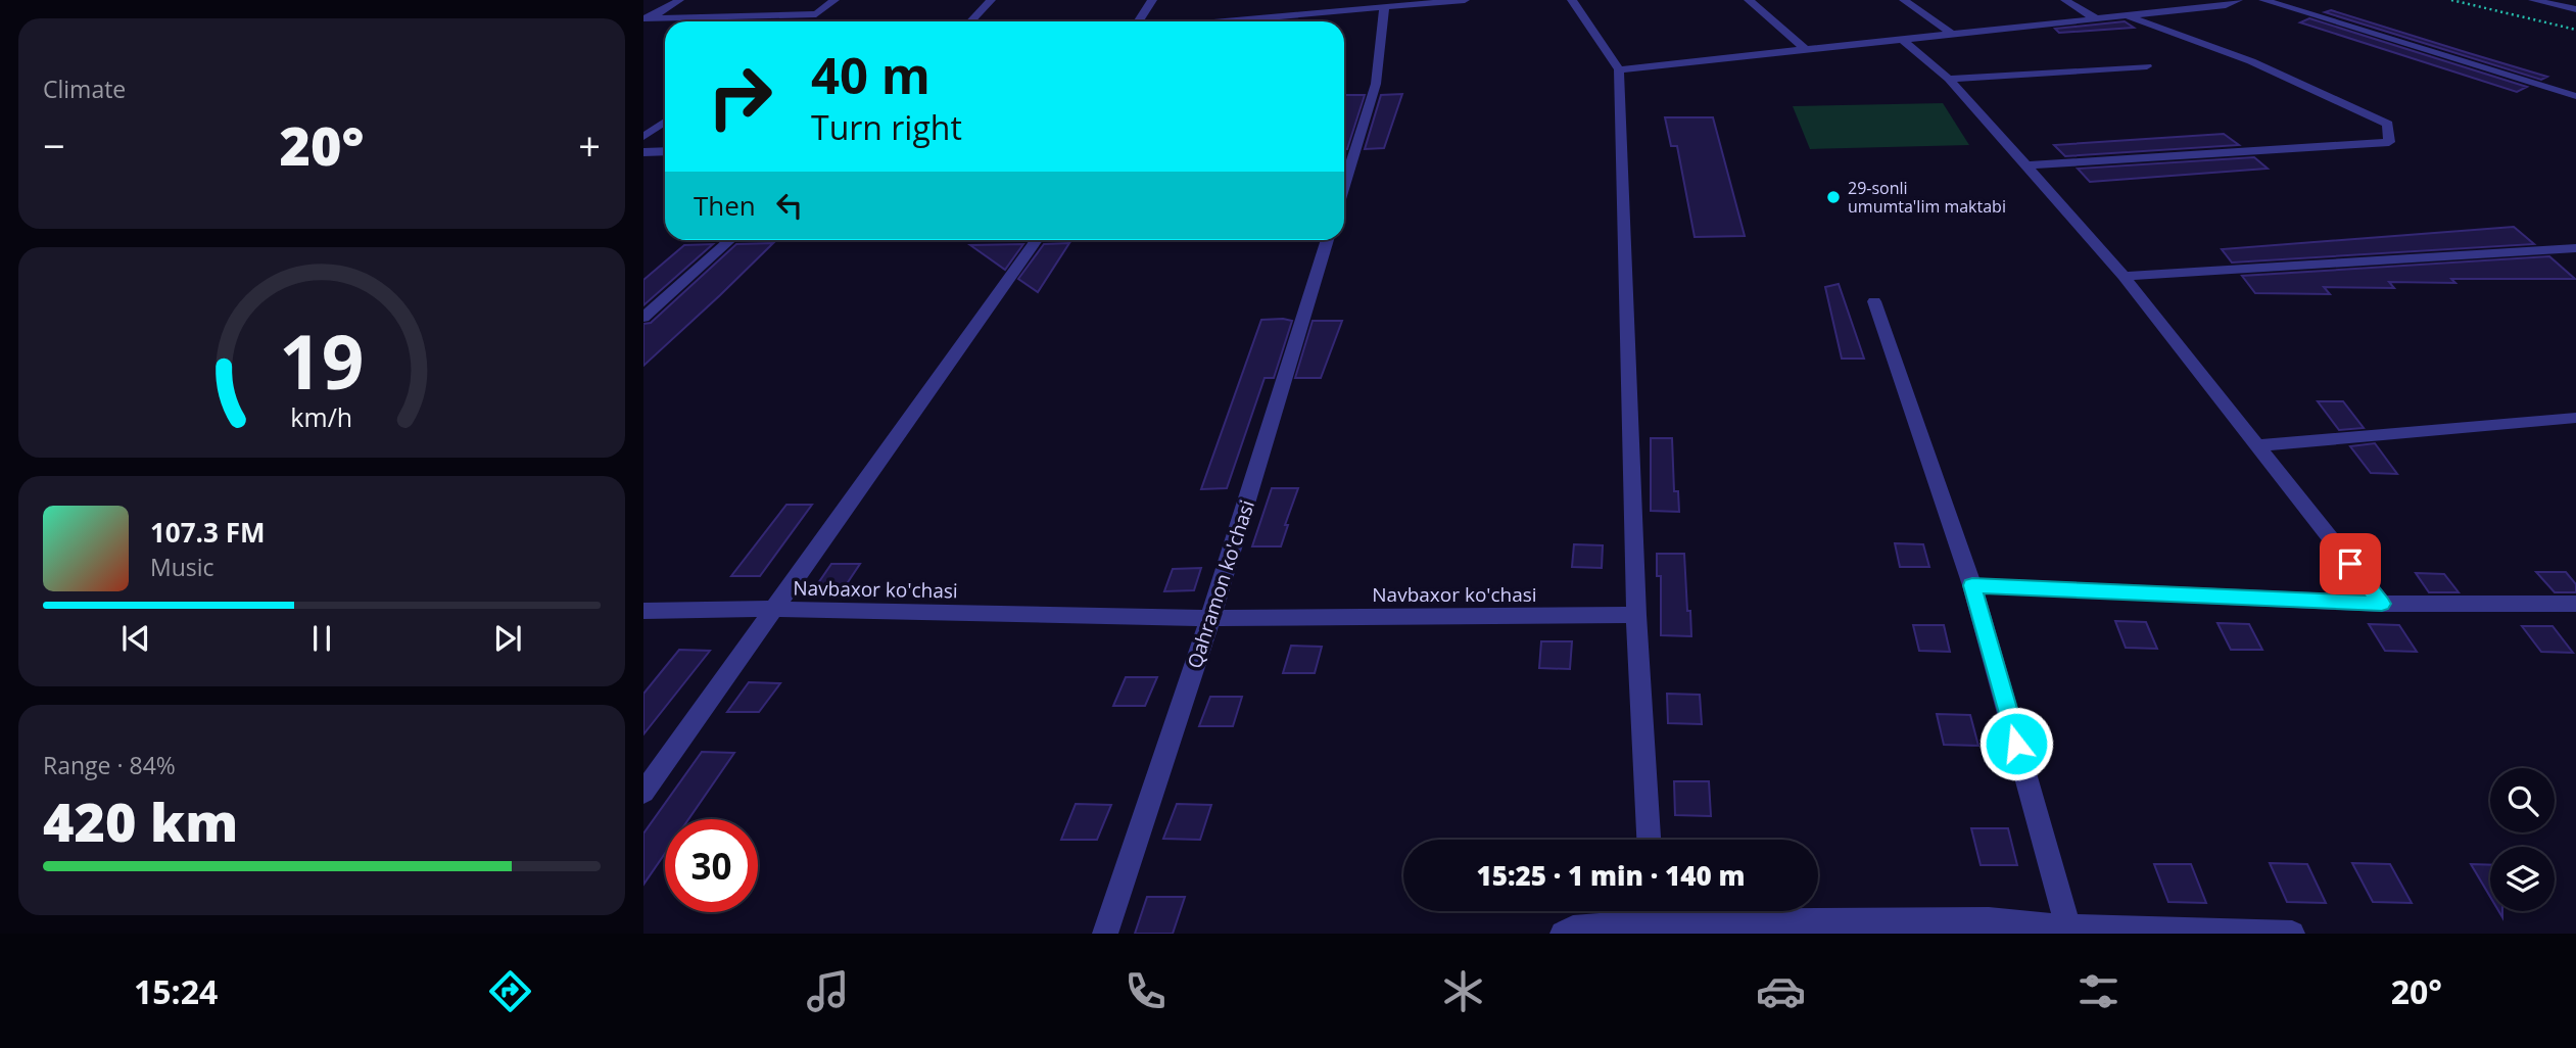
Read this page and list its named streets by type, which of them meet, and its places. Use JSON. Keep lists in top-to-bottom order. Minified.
{"streets":{"street":["Qahramon ko'chasi","Navbaxor ko'chasi"]},"crossings":[["Qahramon ko'chasi","Navbaxor ko'chasi"]],"places":["29-sonli umumta'lim maktabi"],"page":{"tile":["Climate",["Range · 84%","420 km"]],"turn":["40 m","Turn right"],"heat":["−","20°","+"],"then":"Then","song":["107.3 FM","Music"],"limit":"30","trip":"15:25 · 1 min · 140 m","tabs":["15:24","20°"],"gauge":["19","km/h"]}}
